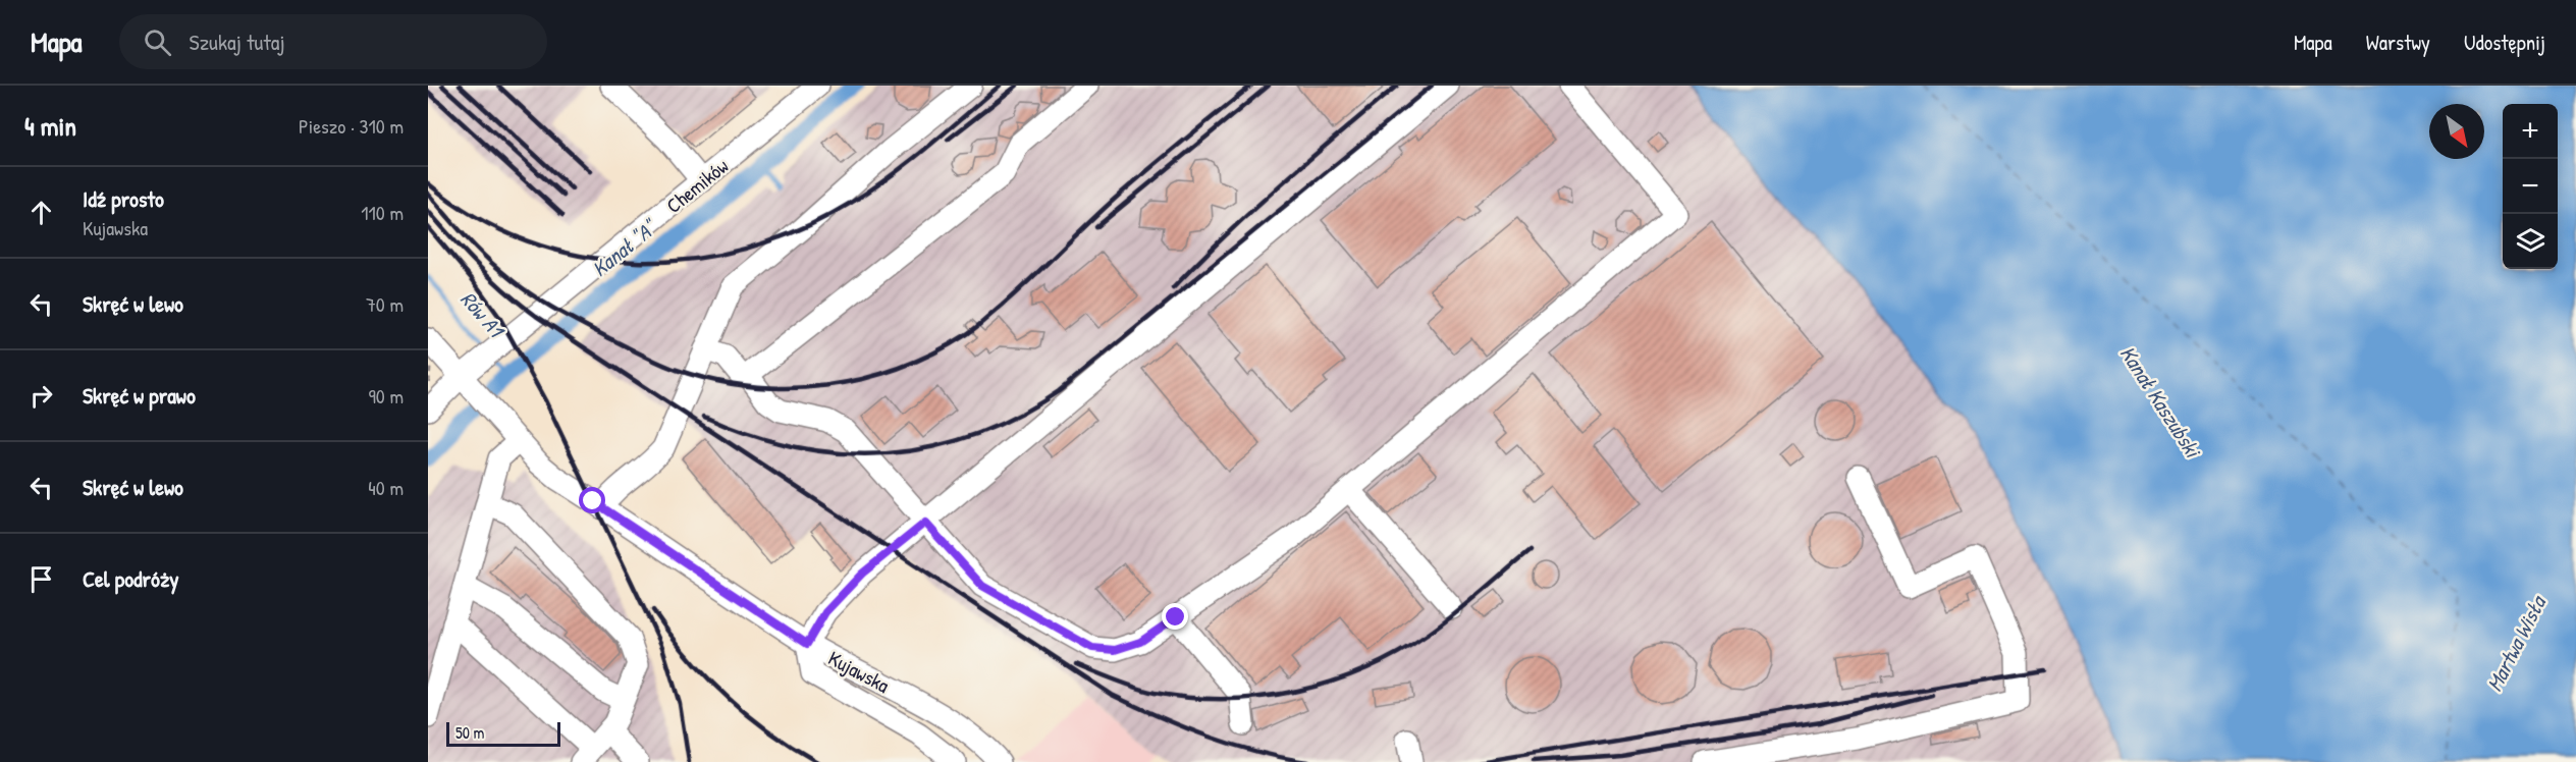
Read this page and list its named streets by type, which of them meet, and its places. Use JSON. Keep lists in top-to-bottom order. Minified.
{"streets":{"street":["Chemików","Kujawska"]},"crossings":[["Chemików","Kujawska"]],"water":["Kanał \"A\"","Rów A1","Kanał Kaszubski","Martwa Wisła"],"scale_bar":"50 m","north":"bottom right","page":{"header":"Mapa","search":"Szukaj tutaj","nav":["Mapa","Warstwy","Udostępnij"],"heading":["4 min","Pieszo · 310 m"],"map_buttons":["+","−"],"list":[["Idź prosto","Kujawska","110 m"],["Skręć w lewo","70 m"],["Skręć w prawo","90 m"],["Skręć w lewo","40 m"],"Cel podróży"],"scale":"50 m"}}
